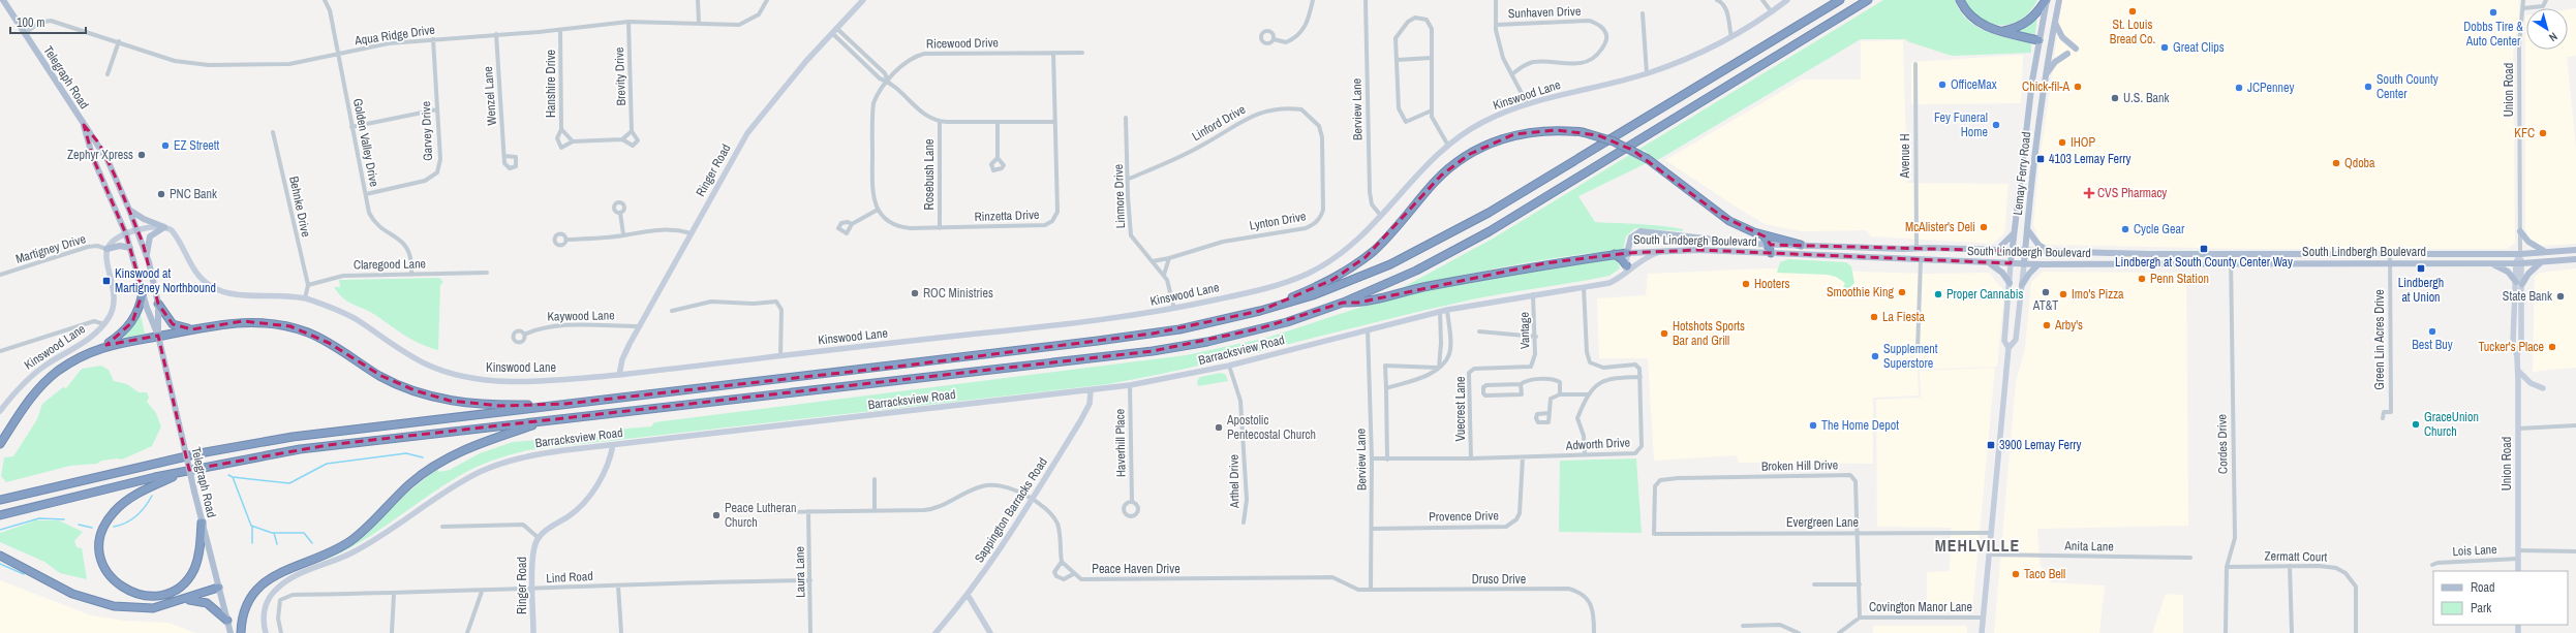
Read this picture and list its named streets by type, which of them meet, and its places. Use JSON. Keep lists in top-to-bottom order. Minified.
{"streets":{"main road":["Telegraph Road","Lemay Ferry Road","South Lindbergh Boulevard"],"street":["Sunhaven Drive","Aqua Ridge Drive","Ricewood Drive","Brevity Drive","Hanshire Drive","Union Road","Kinswood Lane","Wenzel Lane","Berview Lane","Linford Drive","Garvey Drive","Golden Valley Drive","Avenue H","Ringer Road","Rosebush Lane","Linmore Drive","Behnke Drive","Rinzetta Drive","Lynton Drive","Martigney Drive","Claregood Lane","Kaywood Lane","Vantage","Green Lin Acres Drive","Barracksview Road","Vuecrest Lane","Haverhill Place","Adworth Drive","Cordes Drive","Broken Hill Drive","Arthel Drive","Sappington Barracks Road","Provence Drive","Evergreen Lane","Anita Lane","Lois Lane","Zermatt Court","Peace Haven Drive","Laura Lane","Lind Road","Druso Drive","Covington Manor Lane"]},"crossings":[["Aqua Ridge Drive","Brevity Drive"],["Aqua Ridge Drive","Telegraph Road"],["Aqua Ridge Drive","Hanshire Drive"],["Aqua Ridge Drive","Wenzel Lane"],["Aqua Ridge Drive","Garvey Drive"],["Aqua Ridge Drive","Golden Valley Drive"],["Ricewood Drive","Rinzetta Drive"],["Brevity Drive","Hanshire Drive"],["Union Road","South Lindbergh Boulevard"],["Union Road","Lois Lane"],["Kinswood Lane","Berview Lane"],["Kinswood Lane","Ringer Road"],["Kinswood Lane","Linmore Drive"],["Kinswood Lane","Martigney Drive"],["Berview Lane","Barracksview Road"],["Berview Lane","Adworth Drive"],["Berview Lane","Provence Drive"],["Berview Lane","Peace Haven Drive"],["Berview Lane","Druso Drive"],["Linford Drive","Linmore Drive"],["Linford Drive","Lynton Drive"],["Garvey Drive","Golden Valley Drive"],["Golden Valley Drive","Claregood Lane"],["Avenue H","South Lindbergh Boulevard"],["Ringer Road","Kaywood Lane"],["Ringer Road","Lind Road"],["Lemay Ferry Road","South Lindbergh Boulevard"],["Lemay Ferry Road","Evergreen Lane"],["Lemay Ferry Road","Anita Lane"],["Lemay Ferry Road","Covington Manor Lane"],["Rosebush Lane","Rinzetta Drive"],["Linmore Drive","Lynton Drive"],["Behnke Drive","Claregood Lane"],["South Lindbergh Boulevard","Green Lin Acres Drive"],["South Lindbergh Boulevard","Barracksview Road"],["South Lindbergh Boulevard","Cordes Drive"],["Vantage","Barracksview Road"],["Vantage","Vuecrest Lane"],["Barracksview Road","Haverhill Place"],["Barracksview Road","Arthel Drive"],["Barracksview Road","Sappington Barracks Road"],["Vuecrest Lane","Adworth Drive"],["Adworth Drive","Provence Drive"],["Cordes Drive","Zermatt Court"],["Broken Hill Drive","Evergreen Lane"],["Broken Hill Drive","Covington Manor Lane"],["Peace Haven Drive","Druso Drive"],["Laura Lane","Lind Road"]],"districts":["MEHLVILLE"],"places":{"other":["St. Louis Bread Co.","Dobbs Tire & Auto Center","Great Clips","OfficeMax","Chick-fil-A","South County Center","JCPenney","U.S. Bank","Fey Funeral Home","KFC","IHOP","EZ Streett","Zephyr Xpress","Qdoba","PNC Bank","McAlister's Deli","Cycle Gear","Penn Station","Hooters","Smoothie King","AT&T","ROC Ministries","Proper Cannabis","Imo's Pizza","State Bank","La Fiesta","Arby's","Best Buy","Hotshots Sports Bar and Grill","Tucker's Place","Supplement Superstore","GraceUnion Church","The Home Depot","Apostolic Pentecostal Church","Peace Lutheran Church","Taco Bell"],"transit":["4103 Lemay Ferry","Lindbergh at South County Center Way","Lindbergh at Union","Kinswood at Martigney Northbound","3900 Lemay Ferry"],"health":["CVS Pharmacy"]},"legend":["Road","Park"],"scale_bar":"100 m","north":"bottom right"}
